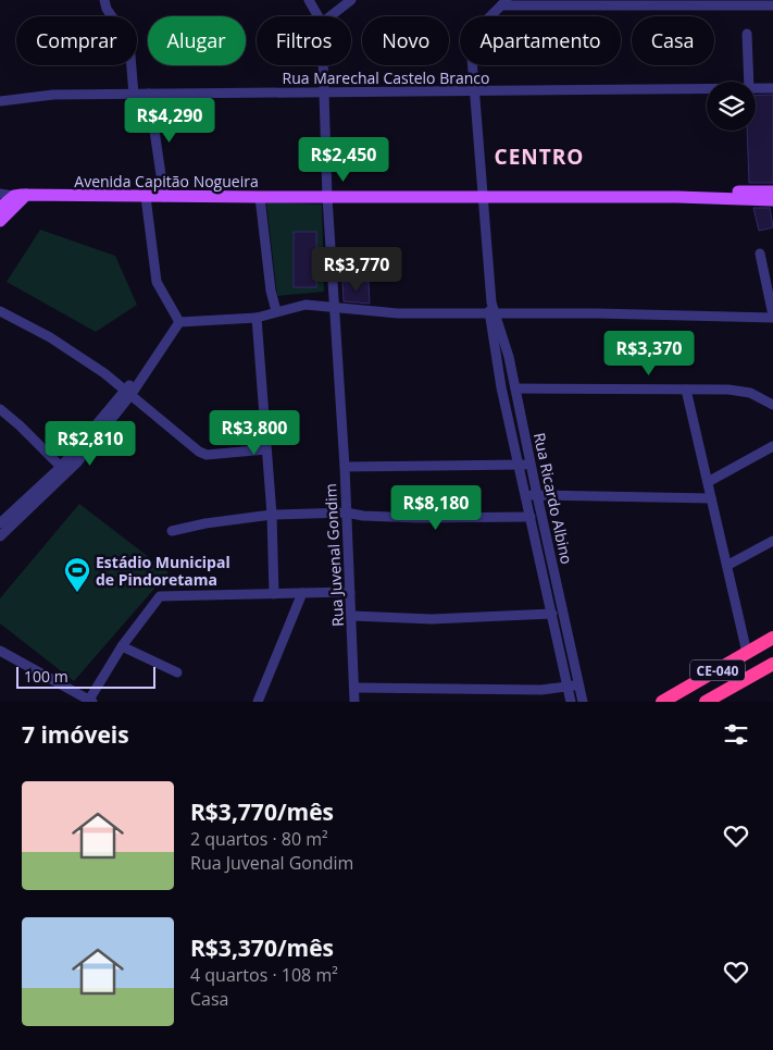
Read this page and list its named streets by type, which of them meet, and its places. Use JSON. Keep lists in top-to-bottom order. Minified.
{"streets":{"highway":["CE-040"],"main road":["Avenida Capitão Nogueira"],"street":["Rua Marechal Castelo Branco","Rua Ricardo Albino","Rua Juvenal Gondim"]},"crossings":[["Rua Marechal Castelo Branco","Rua Ricardo Albino"],["Rua Marechal Castelo Branco","Rua Juvenal Gondim"],["Avenida Capitão Nogueira","Rua Ricardo Albino"],["Avenida Capitão Nogueira","Rua Juvenal Gondim"]],"districts":["CENTRO"],"places":{"sports":["Estádio Municipal de Pindoretama"]},"scale_bar":"100 m","page":{"chip":["Comprar","Alugar","Filtros","Novo","Apartamento","Casa"],"price":["R$4,290","R$2,450","R$3,770","R$3,370","R$3,800","R$2,810","R$8,180"],"scale":"100 m","heading":"7 imóveis","list":[{"name":"R$3,770/mês","note":"2 quartos · 80 m² · Rua Juvenal Gondim"},{"name":"R$3,370/mês","note":"4 quartos · 108 m² · Casa"}]}}
